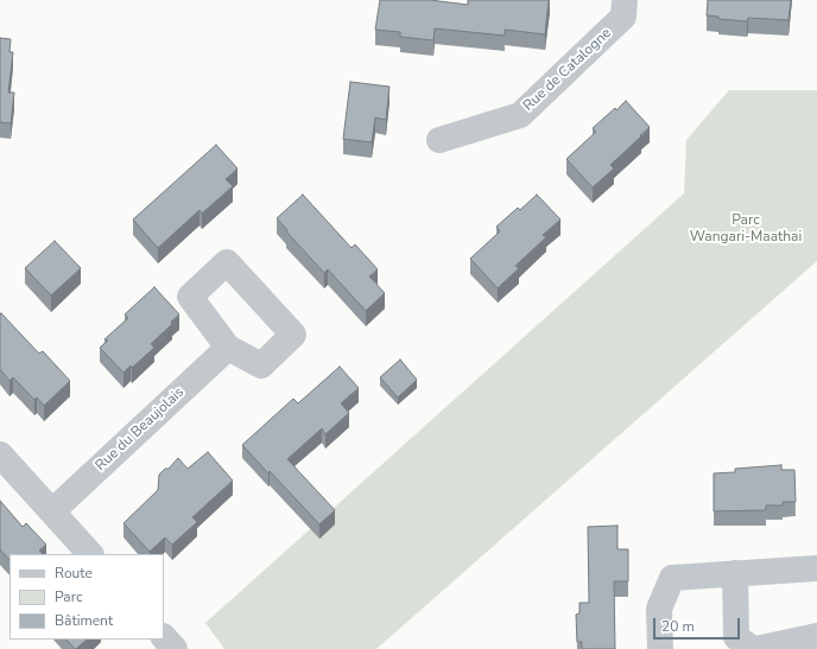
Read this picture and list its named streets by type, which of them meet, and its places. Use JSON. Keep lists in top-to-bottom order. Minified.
{"streets":{"street":["Rue de Catalogne","Rue du Beaujolais"]},"parks":["Parc Wangari-Maathai"],"legend":["Route","Parc","Bâtiment"],"scale_bar":"20 m"}
